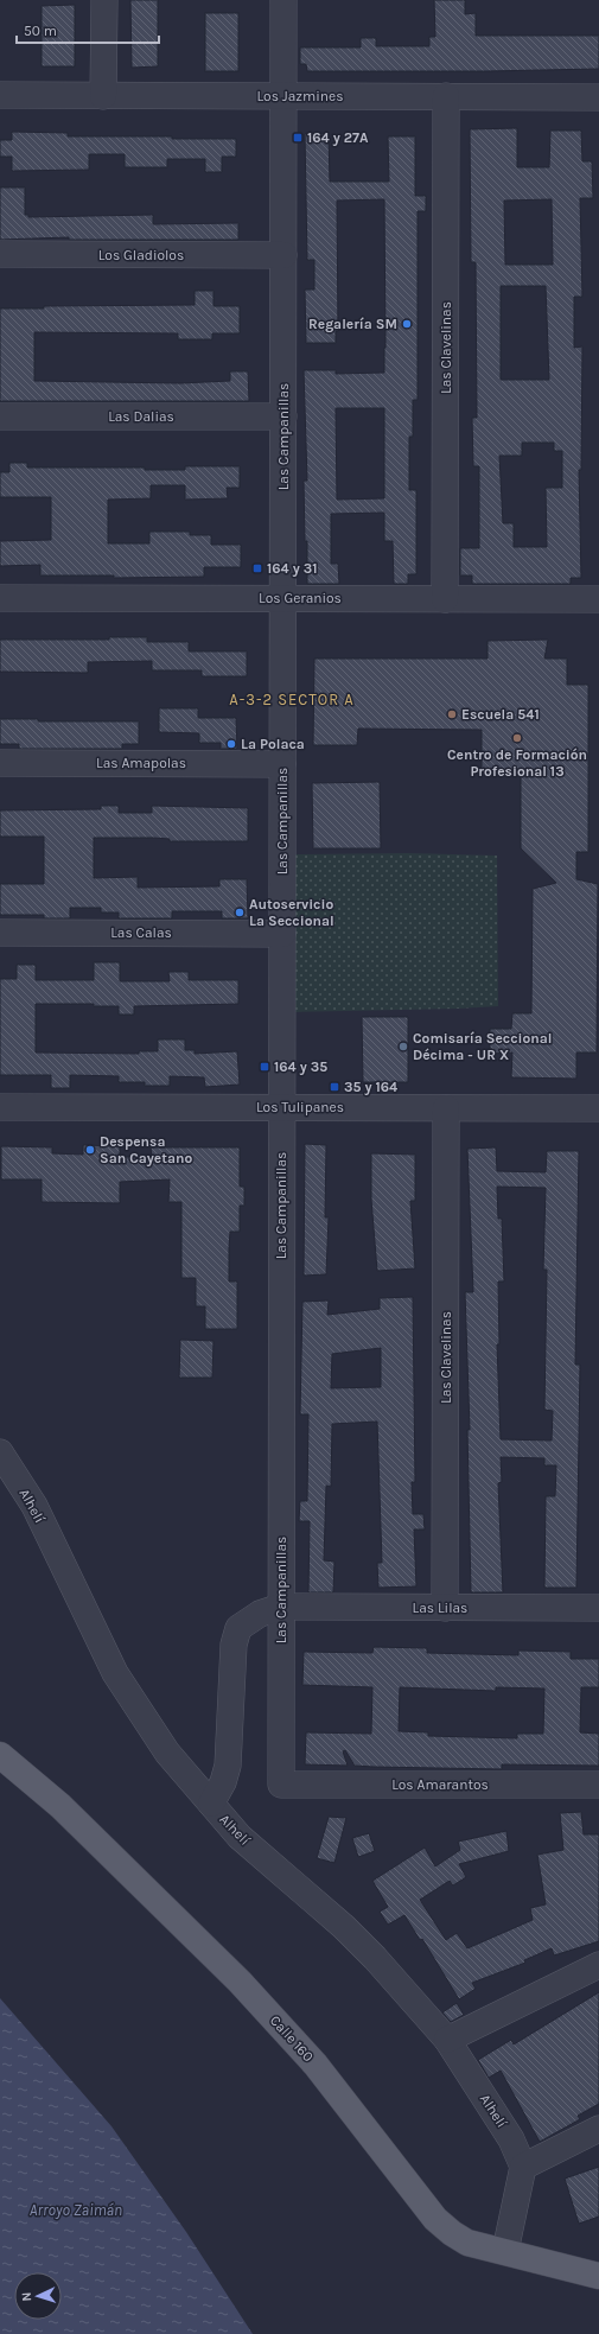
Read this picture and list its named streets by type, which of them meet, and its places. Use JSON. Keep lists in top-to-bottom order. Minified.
{"streets":{"main road":["Calle 160"],"street":["Los Jazmines","Los Gladiolos","Las Clavelinas","Las Dalias","Las Campanillas","Los Geranios","Las Amapolas","Las Calas","Los Tulipanes","Alhelí","Las Lilas","Los Amarantos"]},"crossings":[["Los Jazmines","Las Clavelinas"],["Los Jazmines","Las Campanillas"],["Los Gladiolos","Las Campanillas"],["Las Clavelinas","Los Geranios"],["Las Clavelinas","Los Tulipanes"],["Las Clavelinas","Las Lilas"],["Las Dalias","Las Campanillas"],["Las Campanillas","Los Geranios"],["Las Campanillas","Las Amapolas"],["Las Campanillas","Las Calas"],["Las Campanillas","Los Tulipanes"],["Las Campanillas","Las Lilas"],["Las Campanillas","Los Amarantos"],["Alhelí","Las Lilas"]],"districts":["A-3-2 SECTOR A"],"water":["Arroyo Zaimán"],"places":{"transit":["164 y 27A","164 y 31","164 y 35","35 y 164"],"other":["Regalería SM","Escuela 541","Centro de Formación Profesional 13","La Polaca","Autoservicio La Seccional","Comisaría Seccional Décima - UR X","Despensa San Cayetano"]},"scale_bar":"50 m","north":"left"}
